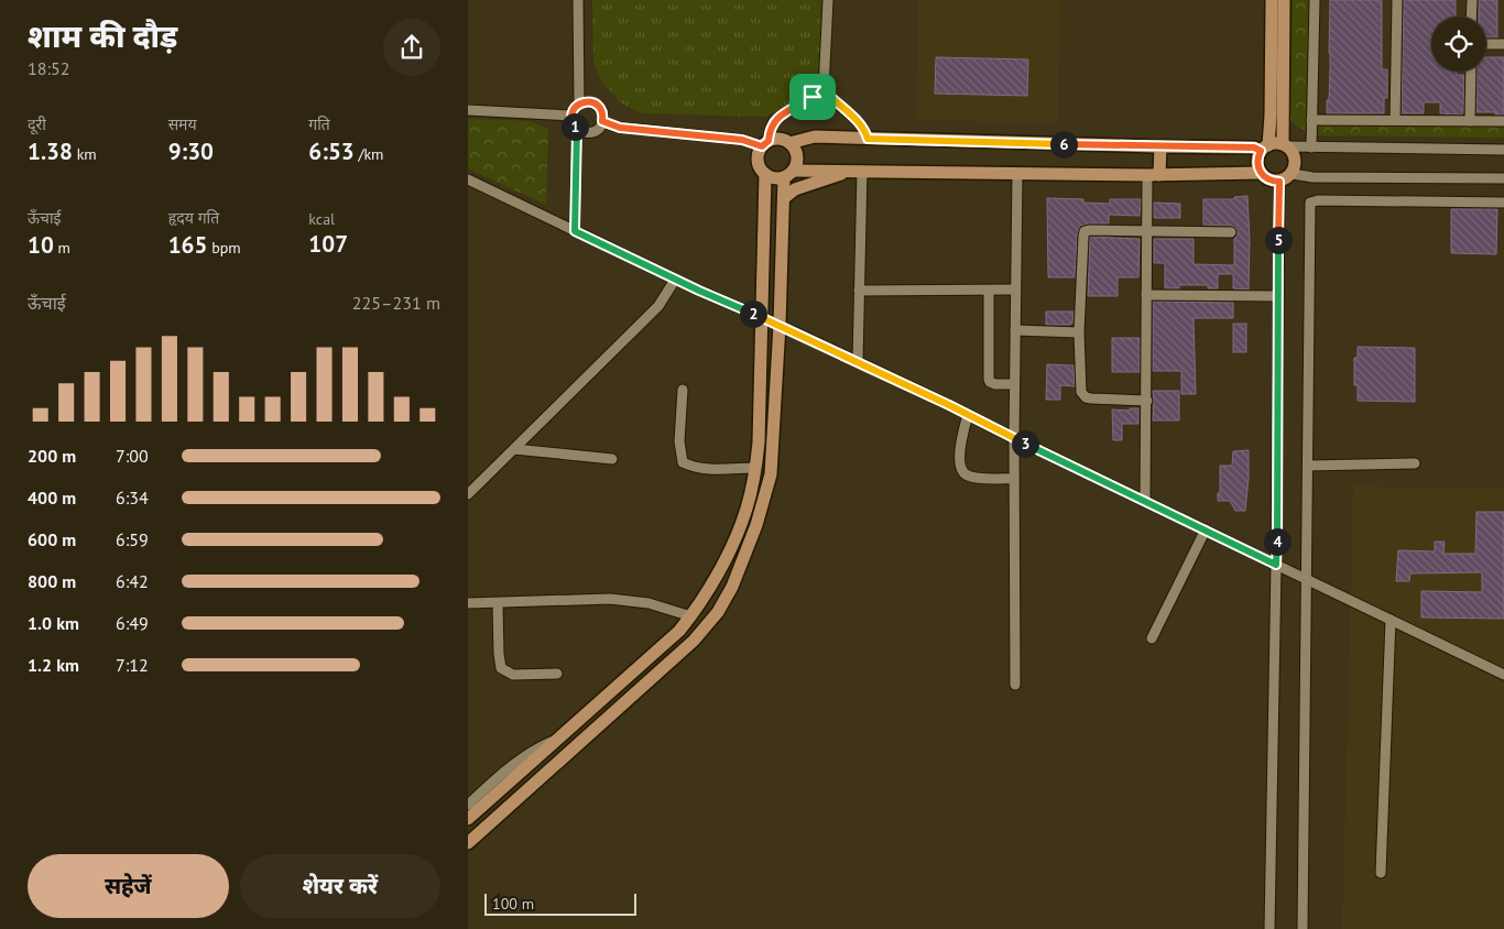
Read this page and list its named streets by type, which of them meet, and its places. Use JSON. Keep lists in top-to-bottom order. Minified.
{"scale_bar":"100 m","page":{"heading":["शाम की दौड़","18:52"],"stats":[["दूरी","1.38 km"],["समय","9:30"],["गति","6:53 /km"],["ऊँचाई","10 m"],["हृदय गति","165 bpm"],["kcal","107"]],"pins":["1","6","5","2","3","4"],"chart":["ऊँचाई","225–231 m"],"list":[{"name":"200 m","note":"7:00"},{"name":"400 m","note":"6:34"},{"name":"600 m","note":"6:59"},{"name":"800 m","note":"6:42"},{"name":"1.0 km","note":"6:49"},{"name":"1.2 km","note":"7:12"}],"buttons":["सहेजें","शेयर करें"],"scale":"100 m"}}
